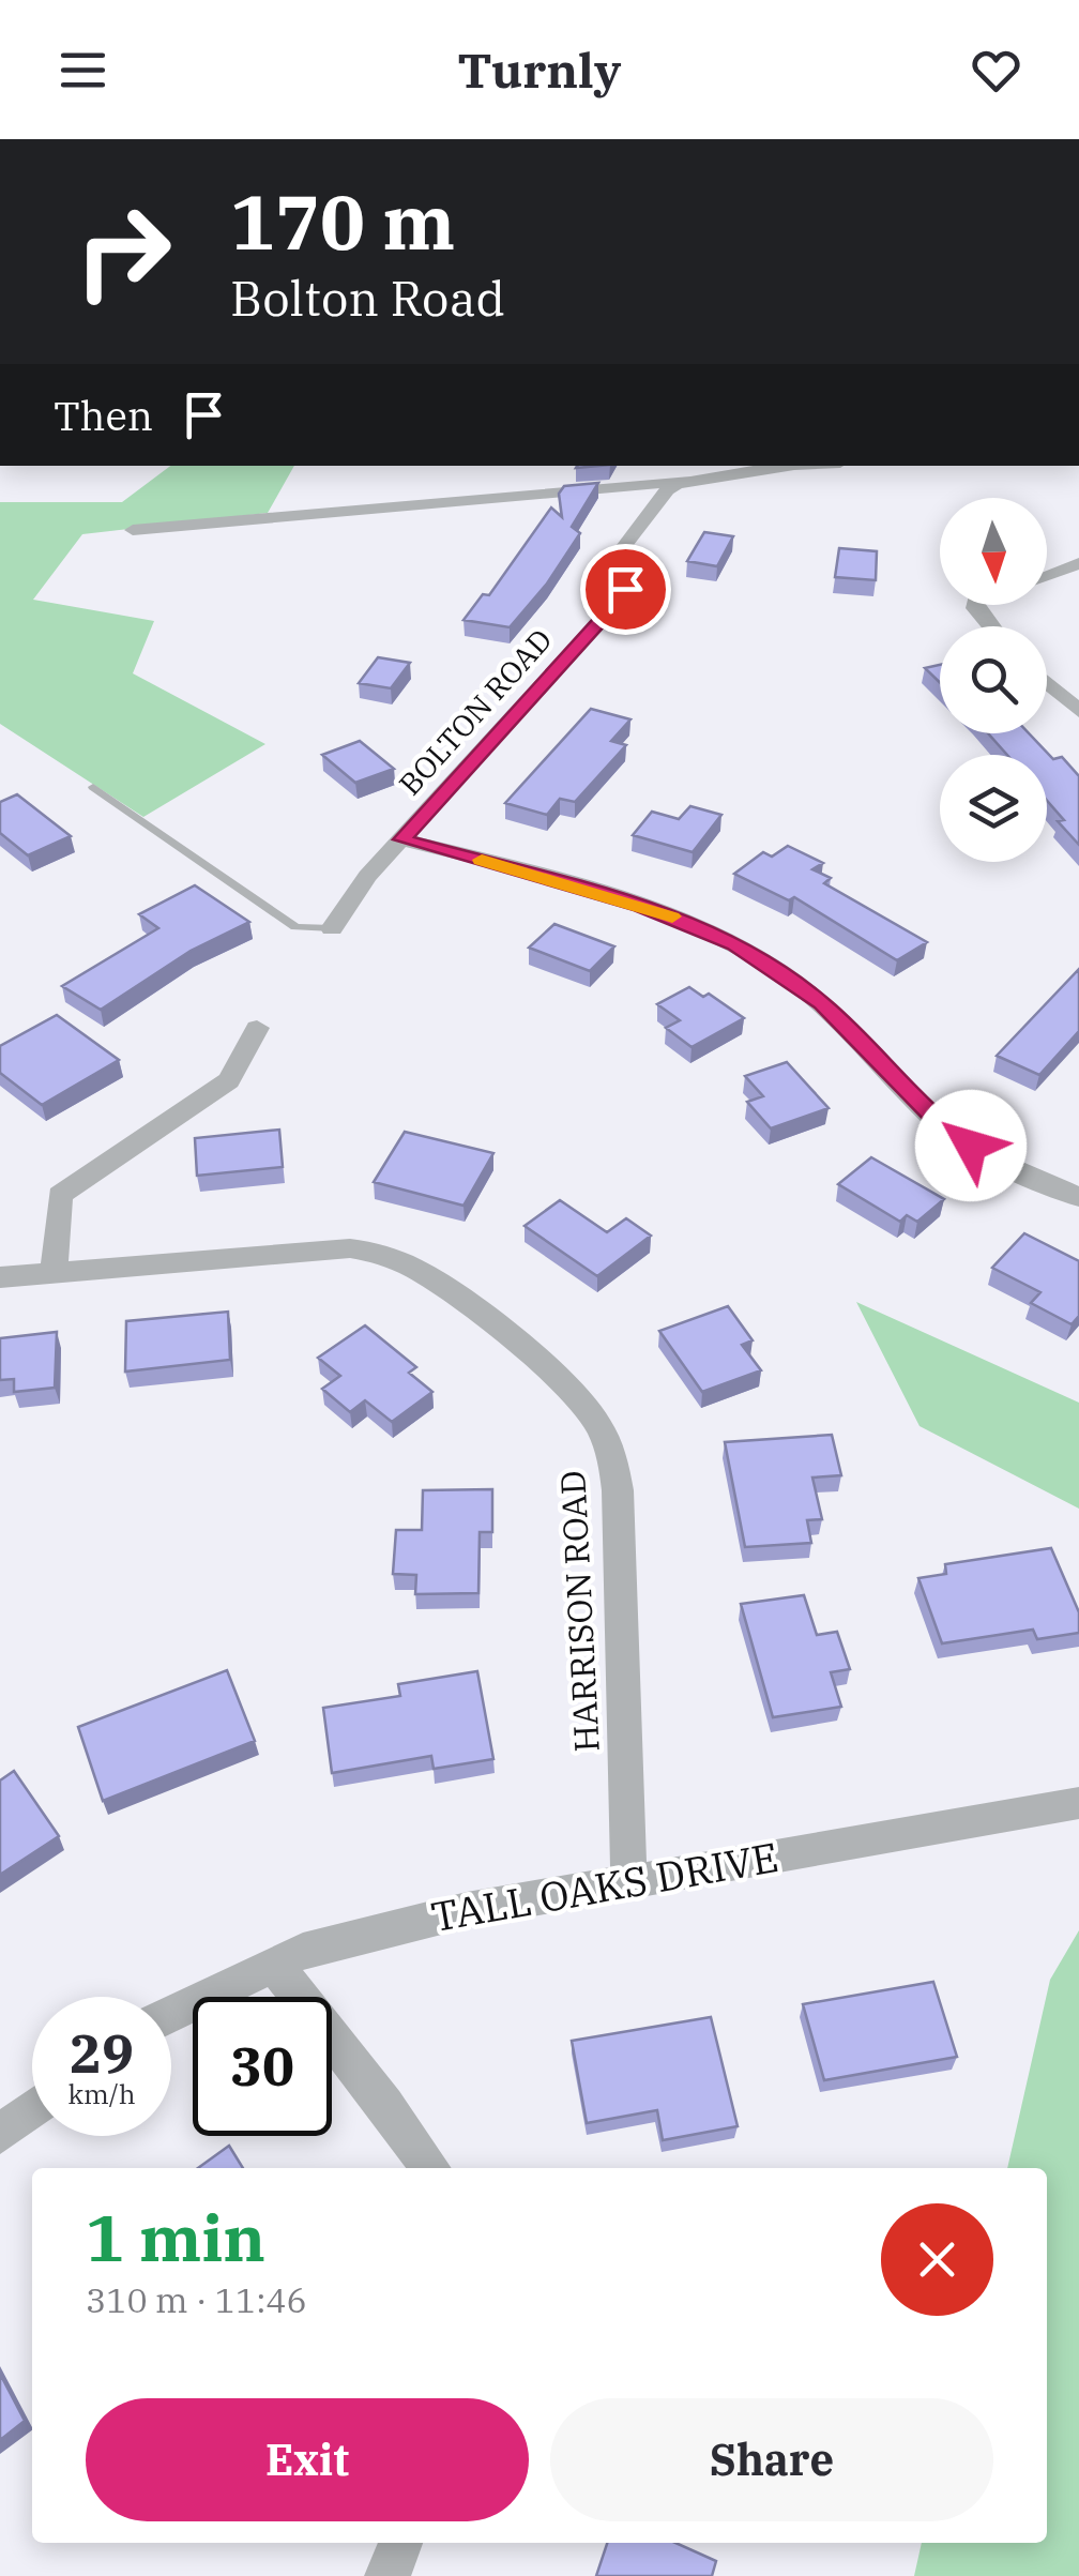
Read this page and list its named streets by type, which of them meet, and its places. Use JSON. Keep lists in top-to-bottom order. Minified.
{"streets":{"street":["BOLTON ROAD","HARRISON ROAD","TALL OAKS DRIVE"]},"crossings":[["HARRISON ROAD","TALL OAKS DRIVE"]],"north":"bottom","page":{"header":"Turnly","turn":["170 m","Bolton Road"],"then":"Then","speed":"29 km/h","limit":"30","heading":["1 min","310 m · 11:46"],"buttons":["Exit","Share"]}}
